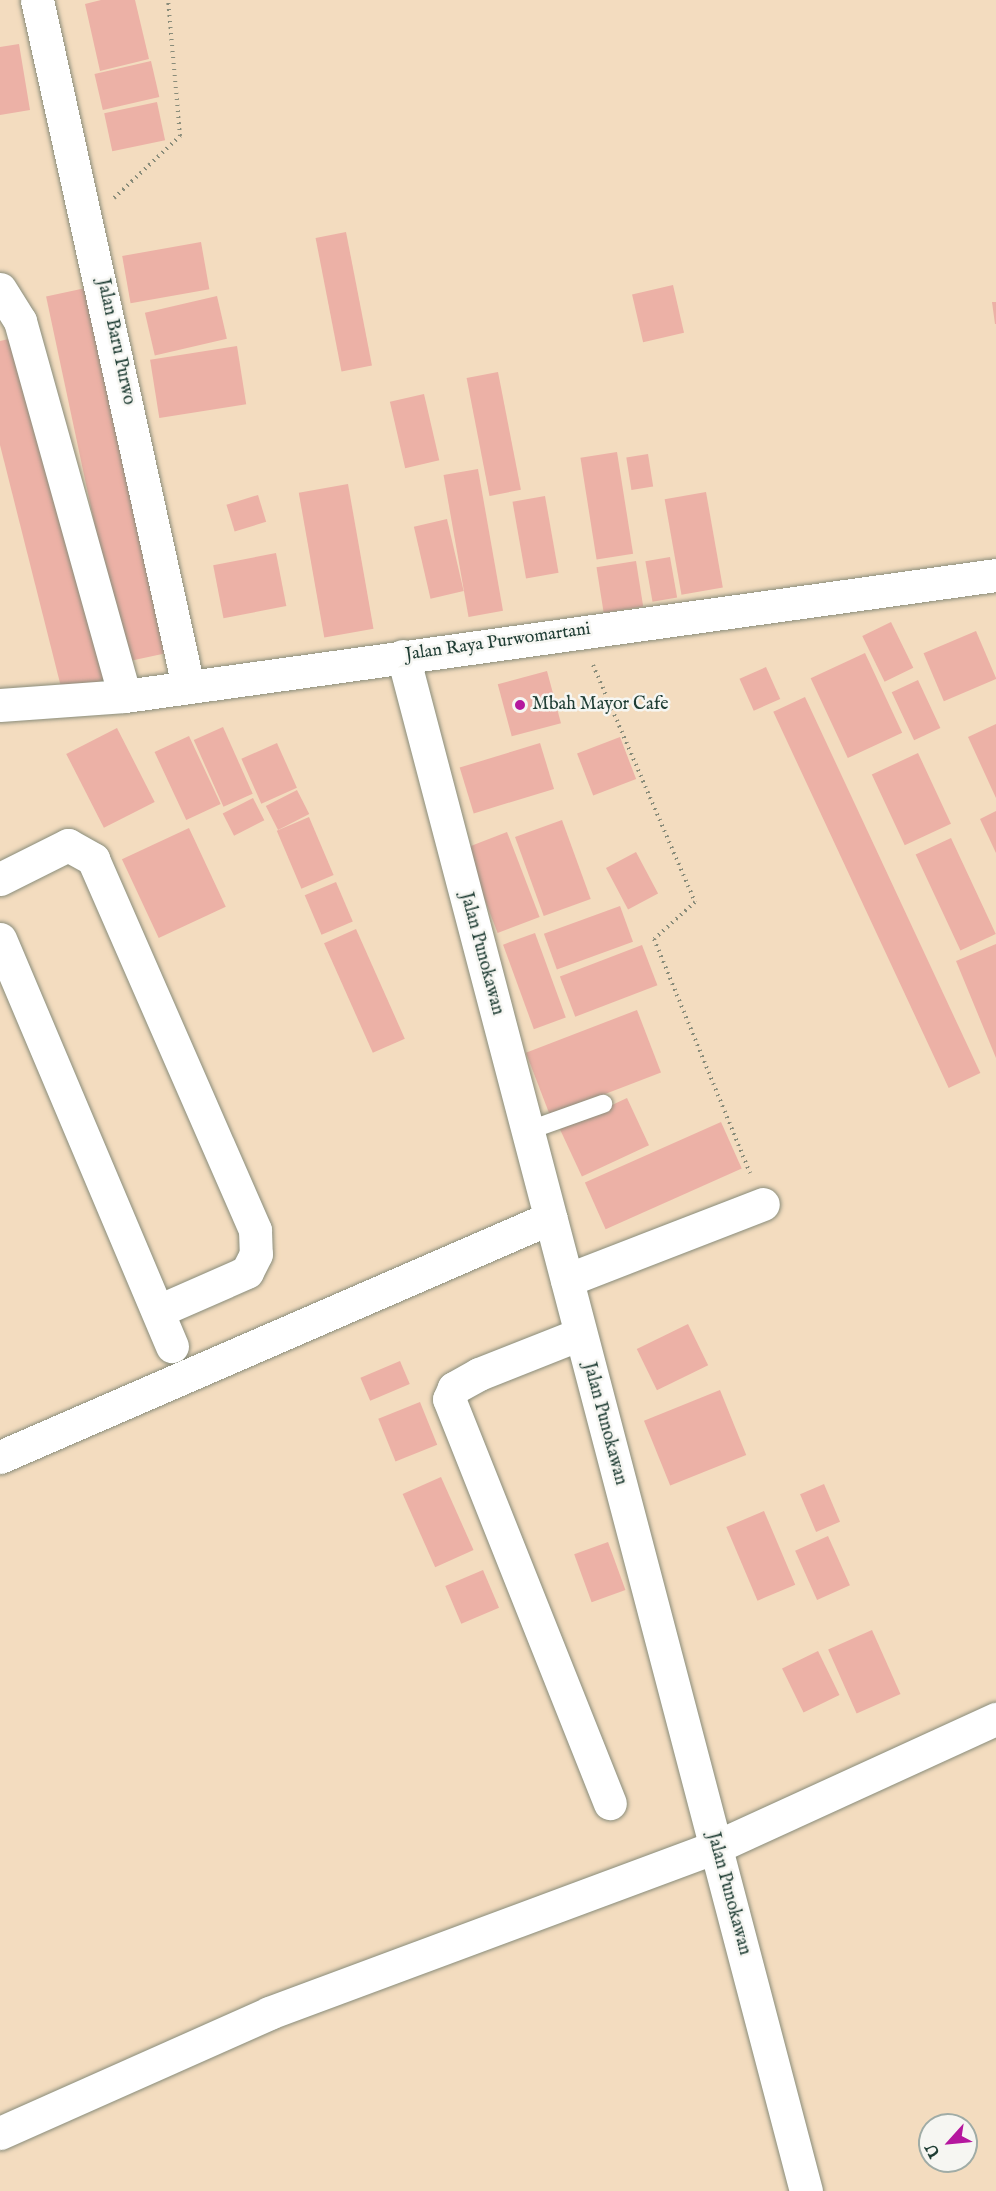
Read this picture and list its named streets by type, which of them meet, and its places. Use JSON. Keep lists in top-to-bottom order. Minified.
{"streets":{"street":["Jalan Baru Purwo","Jalan Raya Purwomartani","Jalan Punokawan"]},"crossings":[["Jalan Baru Purwo","Jalan Raya Purwomartani"],["Jalan Raya Purwomartani","Jalan Punokawan"]],"places":["Mbah Mayor Cafe"],"north":"bottom left"}
